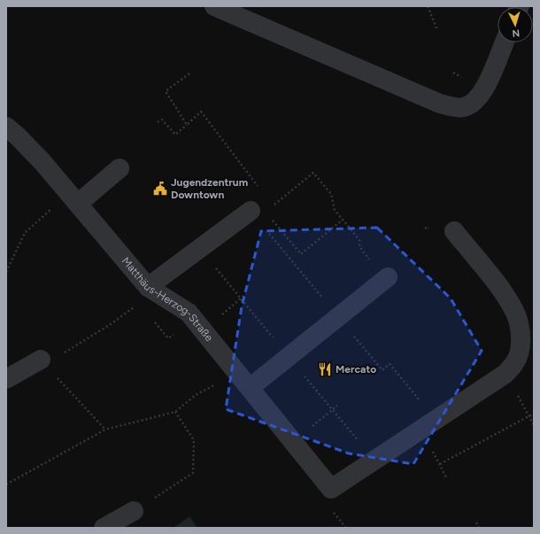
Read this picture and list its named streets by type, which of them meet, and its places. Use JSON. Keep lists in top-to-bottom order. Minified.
{"streets":{"street":["Matthäus-Herzog-Straße"]},"places":{"public building":["Jugendzentrum Downtown"],"restaurant":["Mercato"]},"north":"bottom"}
